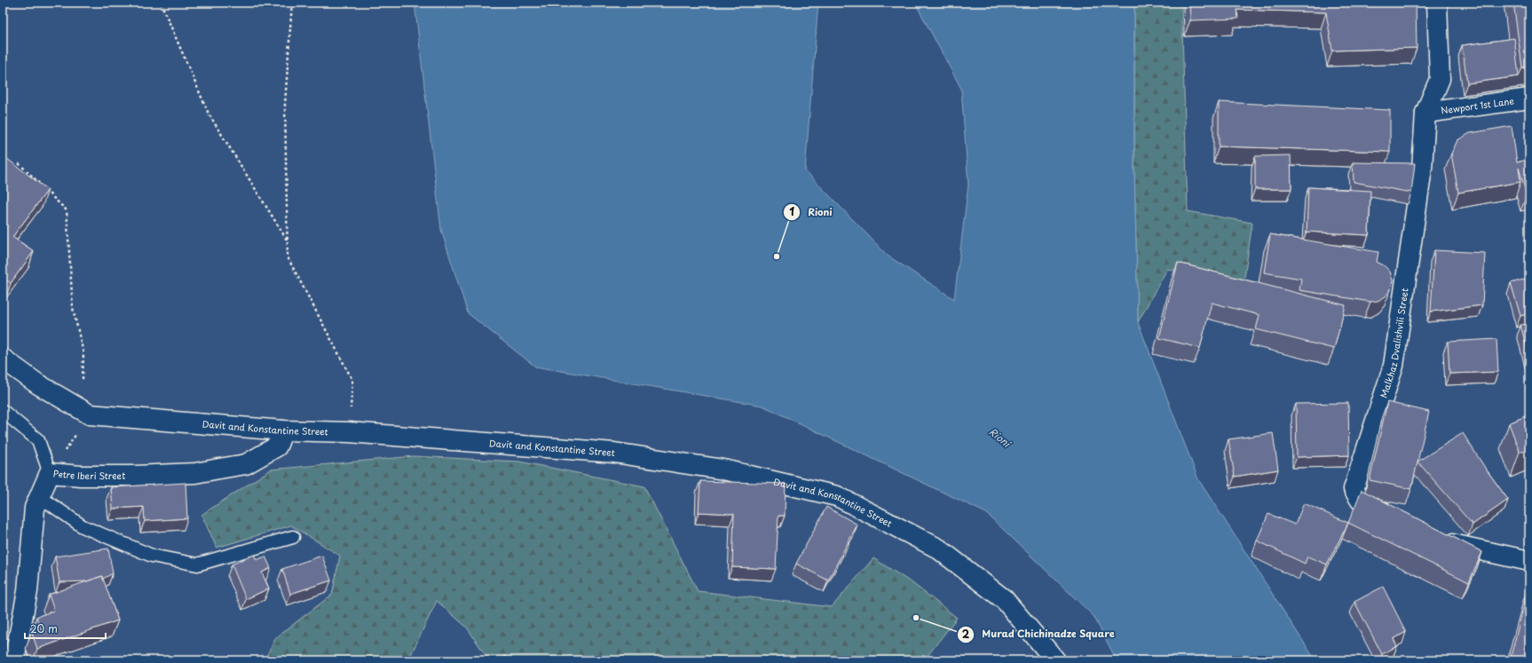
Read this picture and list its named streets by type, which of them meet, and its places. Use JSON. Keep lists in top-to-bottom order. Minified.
{"streets":{"street":["Newport 1st Lane","Malkhaz Dvalishvili Street","Davit and Konstantine Street","Petre Iberi Street"]},"crossings":[["Newport 1st Lane","Malkhaz Dvalishvili Street"],["Davit and Konstantine Street","Petre Iberi Street"]],"water":["Rioni"],"places":["Rioni","Murad Chichinadze Square"],"scale_bar":"20 m"}
